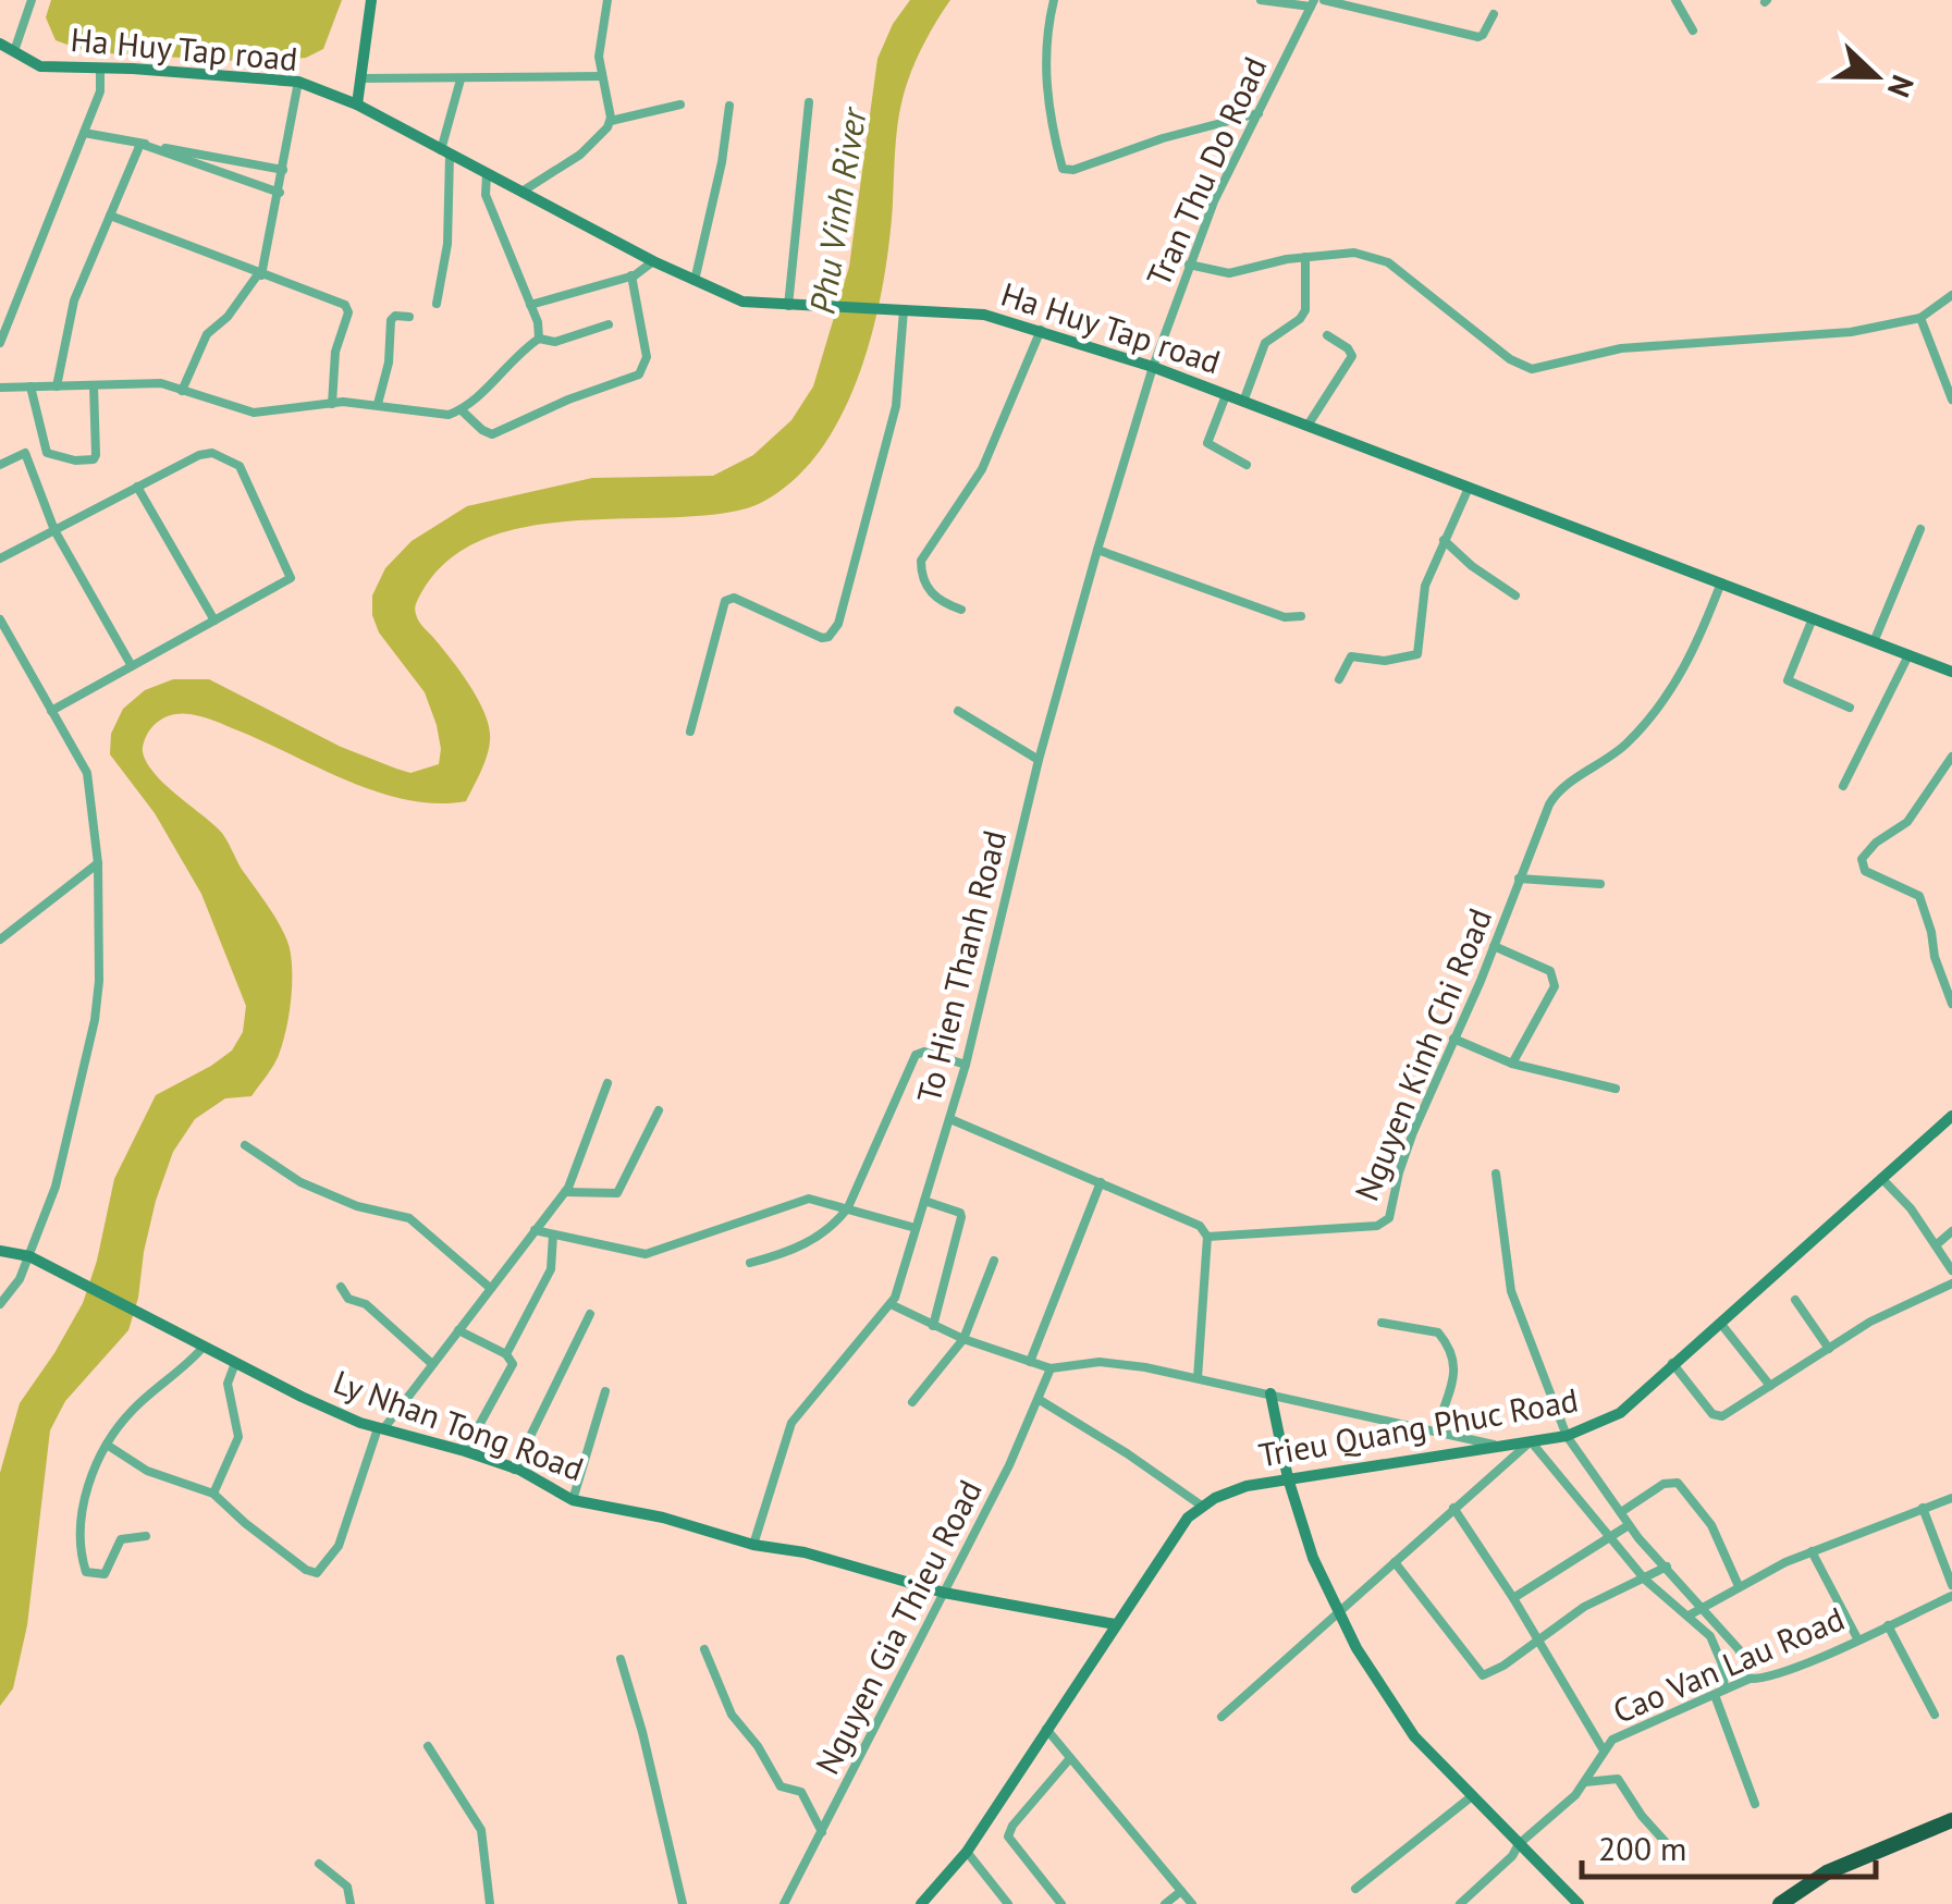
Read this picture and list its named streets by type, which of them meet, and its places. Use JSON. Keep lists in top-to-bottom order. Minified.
{"streets":{"street":["Ha Huy Tap road","Tran Thu Do Road","To Hien Thanh Road","Nguyen Kinh Chi Road","Ly Nhan Tong Road","Trieu Quang Phuc Road","Nguyen Gia Thieu Road","Cao Van Lau Road"]},"crossings":[["Ha Huy Tap road","Tran Thu Do Road"],["Ha Huy Tap road","To Hien Thanh Road"],["Ha Huy Tap road","Nguyen Kinh Chi Road"],["Tran Thu Do Road","To Hien Thanh Road"],["To Hien Thanh Road","Ly Nhan Tong Road"],["Ly Nhan Tong Road","Trieu Quang Phuc Road"],["Ly Nhan Tong Road","Nguyen Gia Thieu Road"]],"water":["Phu Vinh River"],"scale_bar":"200 m","north":"right"}
